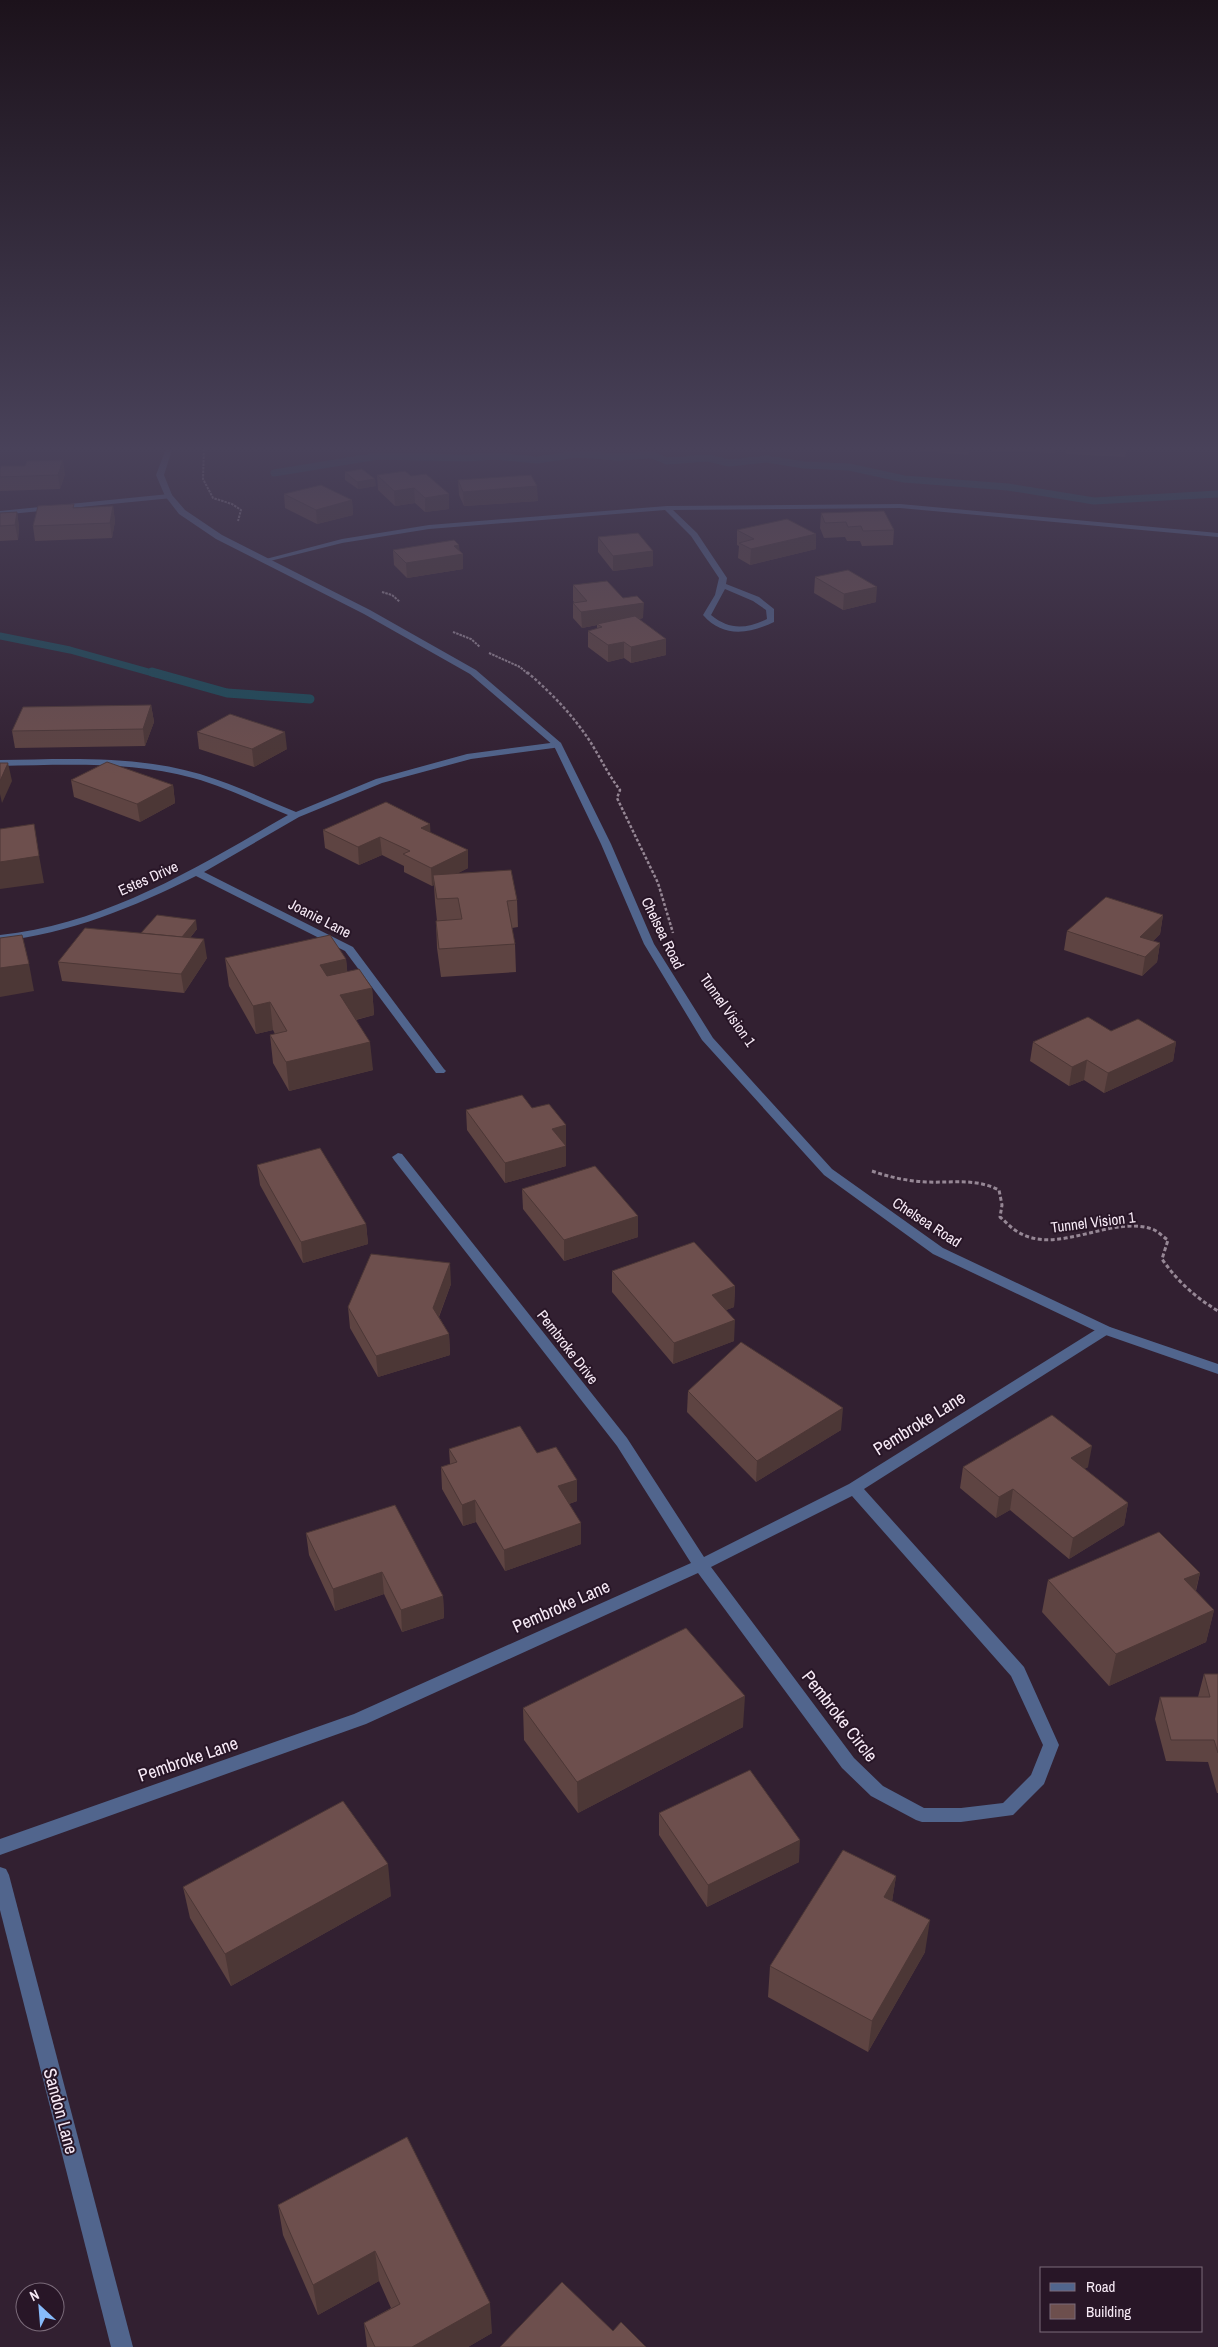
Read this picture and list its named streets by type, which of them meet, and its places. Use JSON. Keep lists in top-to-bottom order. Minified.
{"streets":{"street":["Estes Drive","Joanie Lane","Chelsea Road","Pembroke Drive","Pembroke Lane","Pembroke Circle","Sandon Lane"],"path":["Tunnel Vision 1"]},"crossings":[["Estes Drive","Joanie Lane"],["Estes Drive","Chelsea Road"],["Chelsea Road","Pembroke Lane"],["Pembroke Drive","Pembroke Lane"],["Pembroke Drive","Pembroke Circle"],["Pembroke Lane","Pembroke Circle"]],"legend":["Road","Building"],"north":"top left"}
